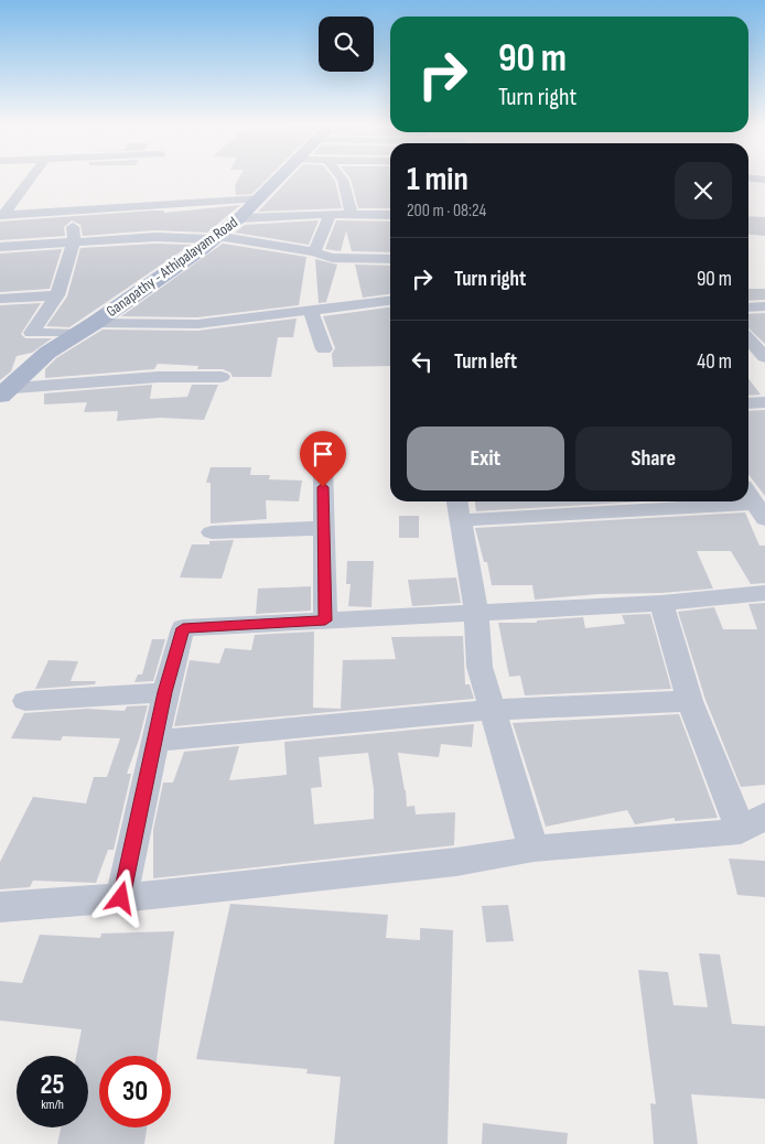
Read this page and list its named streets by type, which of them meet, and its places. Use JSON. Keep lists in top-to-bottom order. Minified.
{"streets":{"main road":["Ganapathy - Athipalayam Road"]},"page":{"turn":["90 m","Turn right"],"heading":["1 min","200 m · 08:24"],"list":[{"name":"Turn right","value":"90 m"},{"name":"Turn left","value":"40 m"}],"buttons":["Exit","Share"],"speed":"25 km/h","limit":"30"}}
